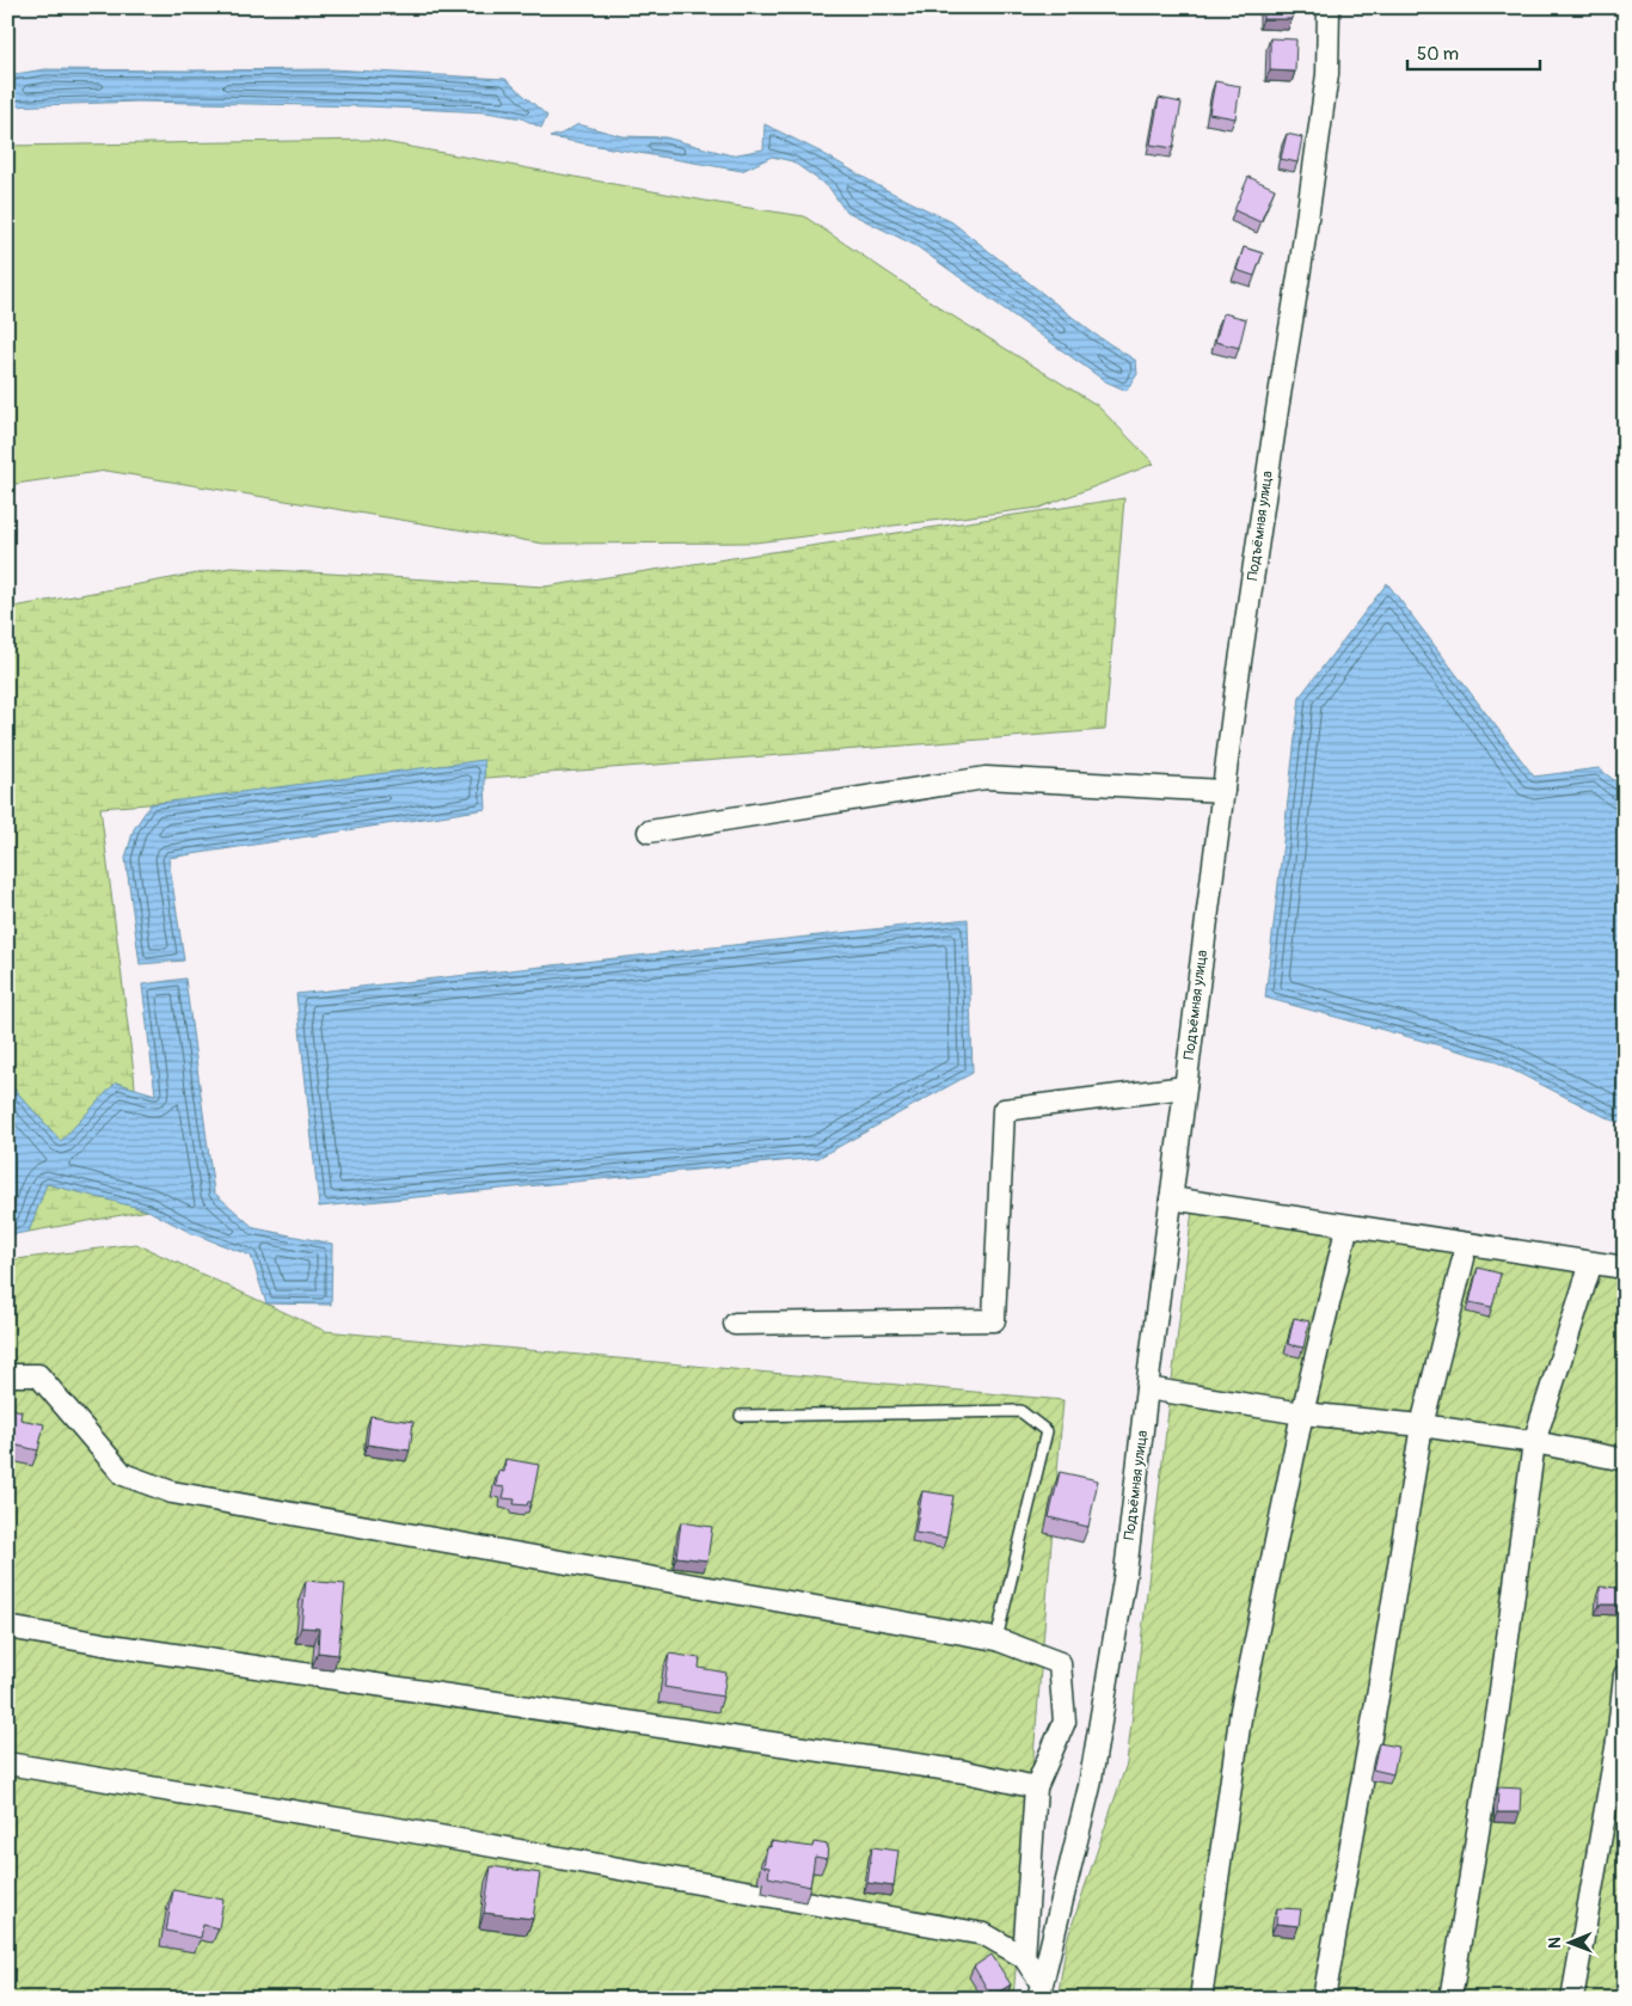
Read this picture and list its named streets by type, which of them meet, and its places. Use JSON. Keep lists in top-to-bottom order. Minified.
{"streets":{"street":["Подъёмная улица"]},"scale_bar":"50 m","north":"left"}
